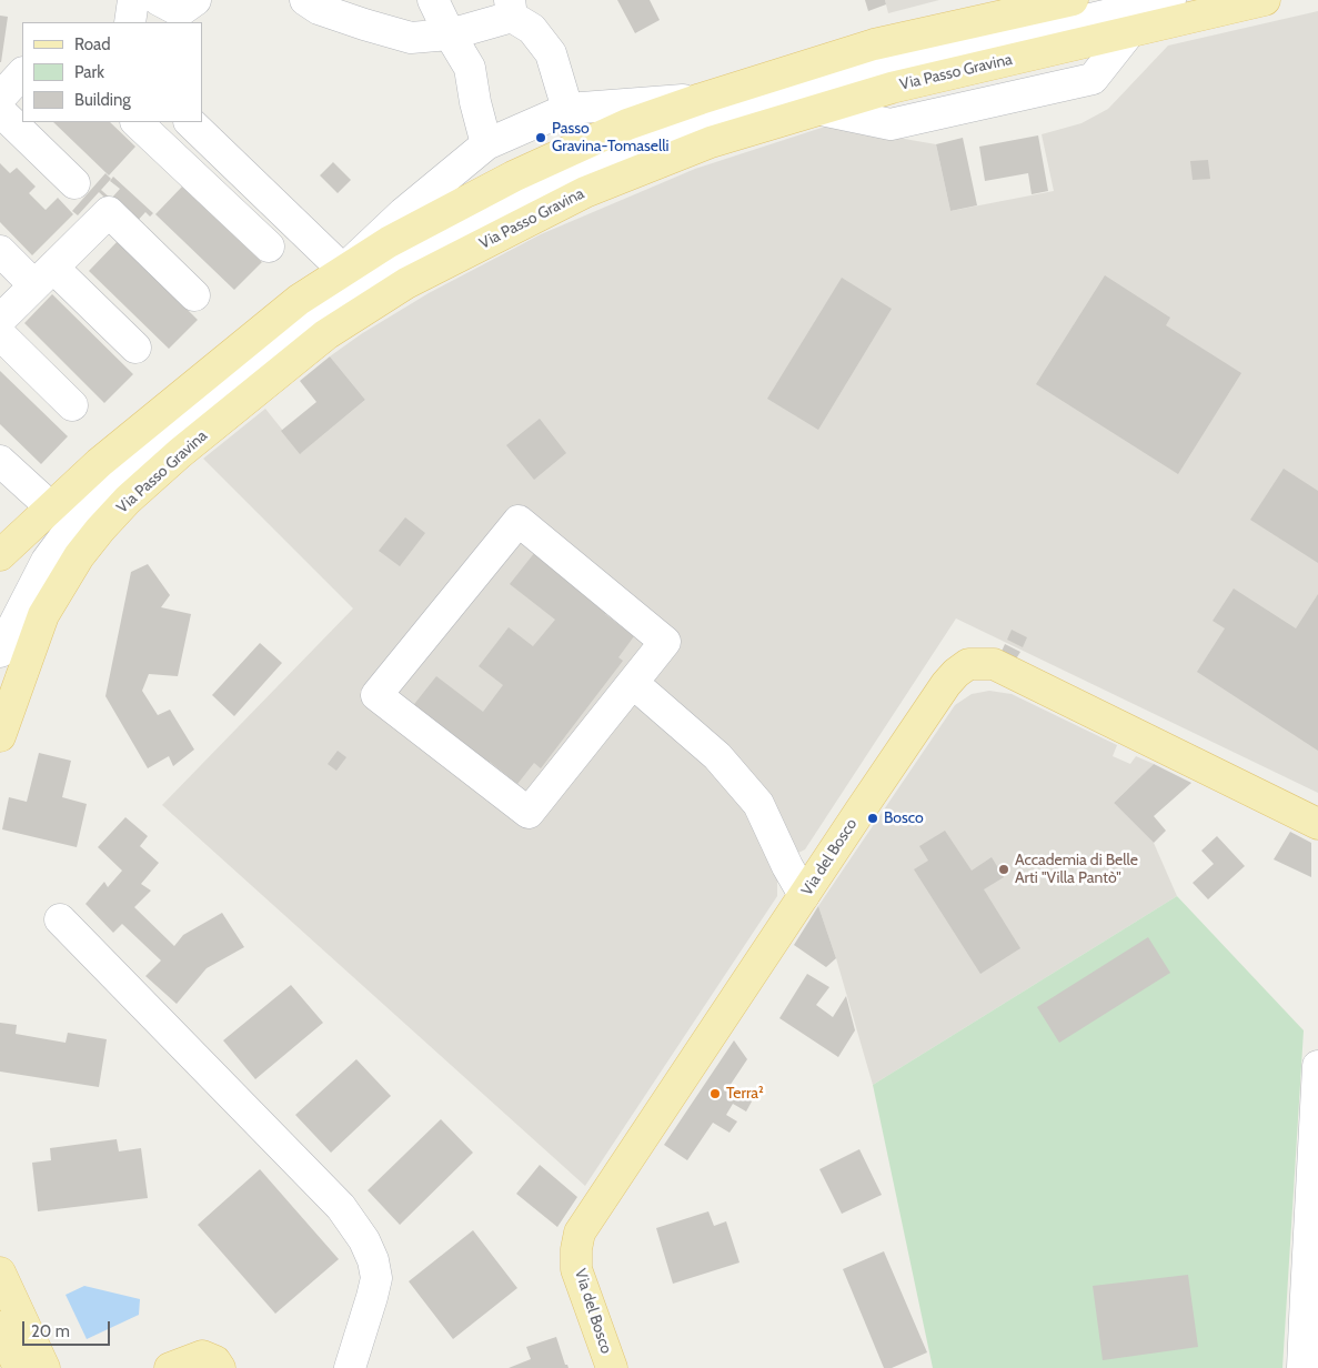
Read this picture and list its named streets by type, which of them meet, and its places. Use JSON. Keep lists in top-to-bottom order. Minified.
{"streets":{"main road":["Via Passo Gravina","Via del Bosco"]},"places":["Passo Gravina-Tomaselli","Bosco","Accademia di Belle Arti \"Villa Pantò\"","Terra²"],"legend":["Road","Park","Building"],"scale_bar":"20 m"}
